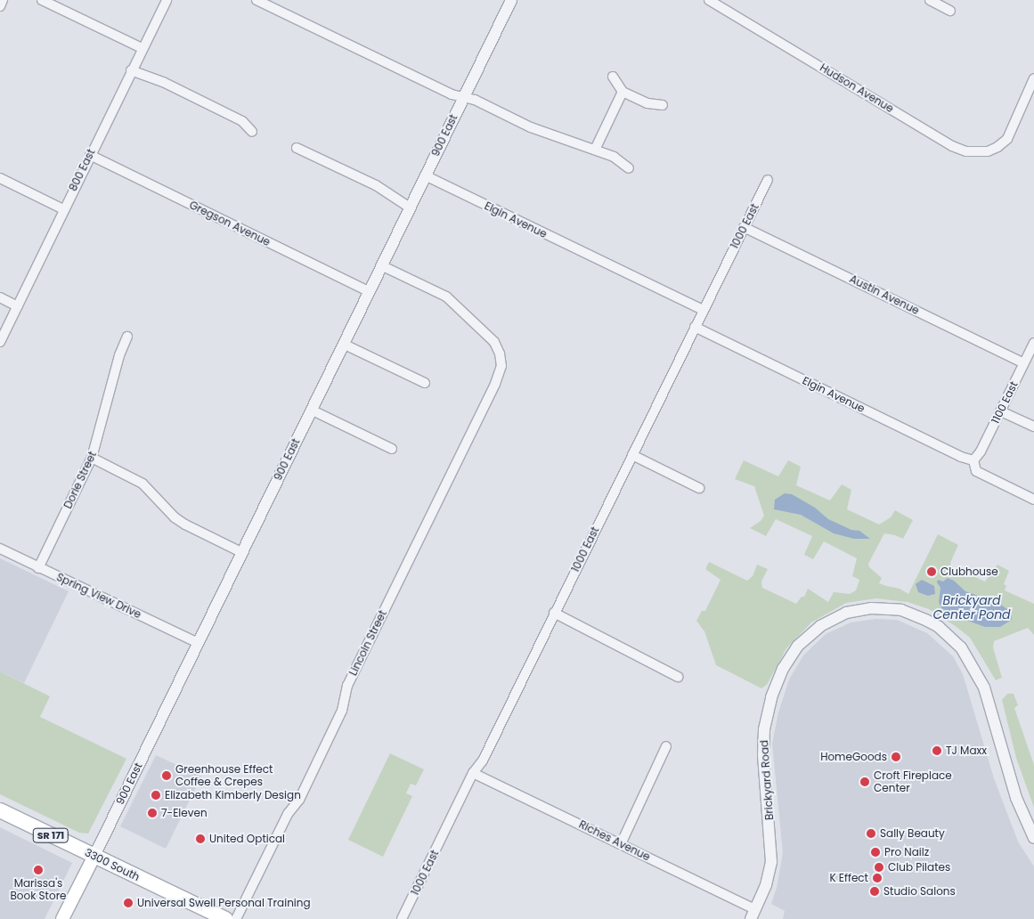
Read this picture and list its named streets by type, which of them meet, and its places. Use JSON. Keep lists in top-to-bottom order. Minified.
{"streets":{"main road":["900 East","SR 171","3300 South"],"street":["Hudson Avenue","800 East","Elgin Avenue","Gregson Avenue","1000 East","Austin Avenue","1100 East","Dorie Street","Spring View Drive","Lincoln Street","Brickyard Road","Riches Avenue"]},"crossings":[["900 East","Elgin Avenue"],["900 East","Gregson Avenue"],["900 East","Spring View Drive"],["900 East","Lincoln Street"],["900 East","3300 South"],["800 East","Gregson Avenue"],["Elgin Avenue","1000 East"],["Elgin Avenue","1100 East"],["1000 East","Austin Avenue"],["1000 East","Riches Avenue"],["Austin Avenue","1100 East"],["Dorie Street","Spring View Drive"],["Brickyard Road","Riches Avenue"]],"water":["Brickyard Center Pond"],"places":["Clubhouse","TJ Maxx","HomeGoods","Greenhouse Effect Coffee & Crepes","Croft Fireplace Center","Elizabeth Kimberly Design","7-Eleven","Sally Beauty","United Optical","Pro Nailz","Club Pilates","Marissa's Book Store","K Effect","Studio Salons","Universal Swell Personal Training"]}
